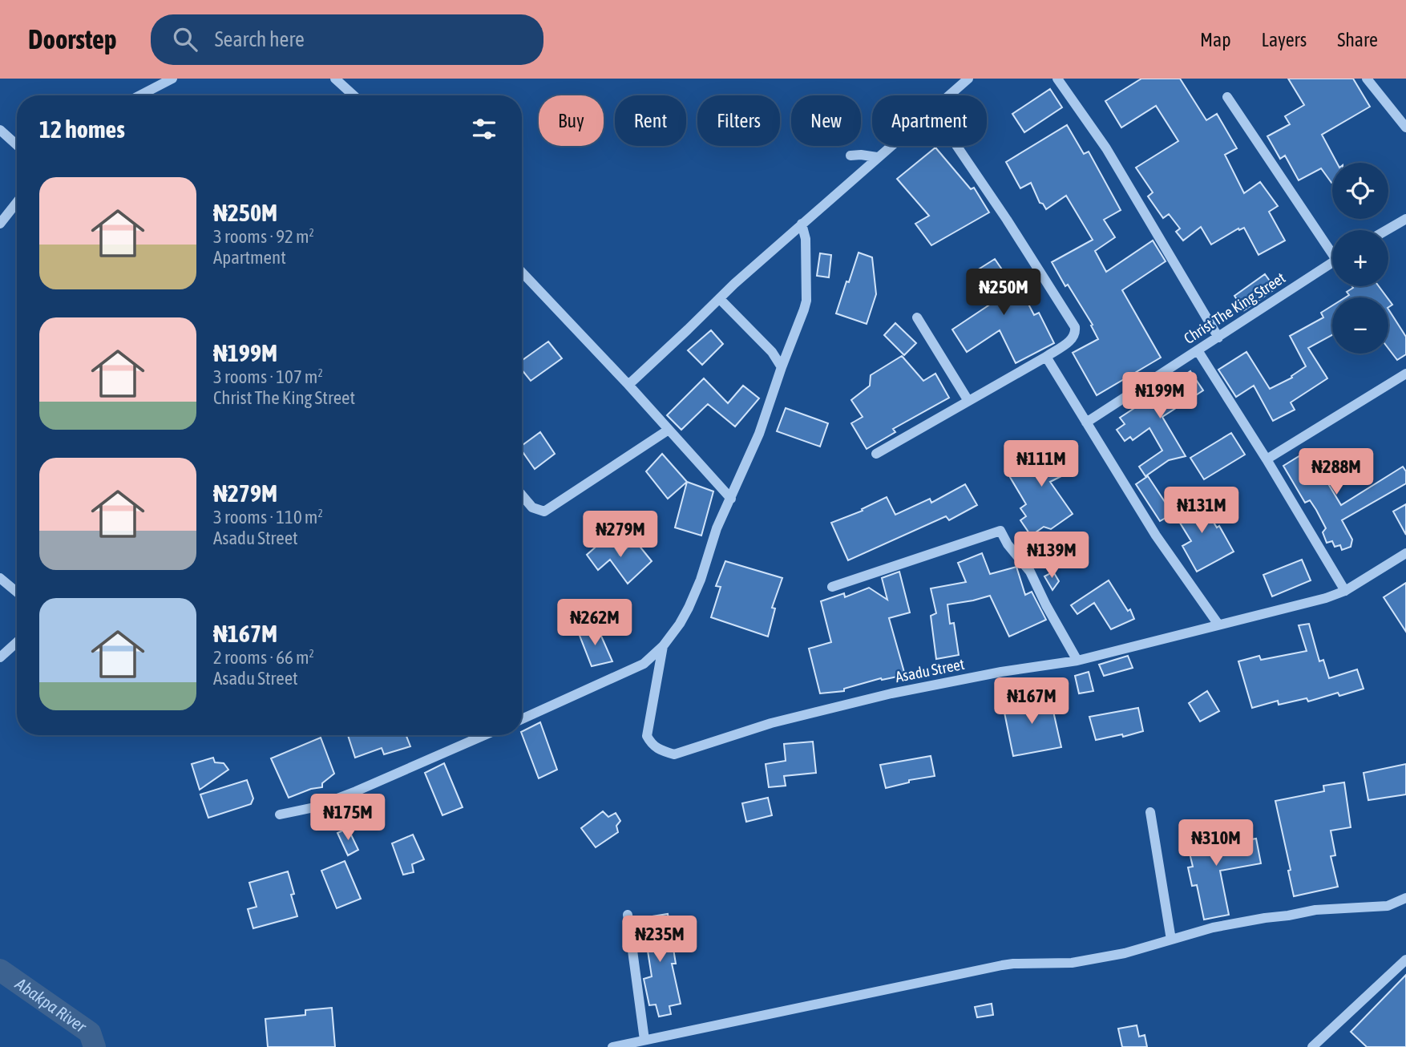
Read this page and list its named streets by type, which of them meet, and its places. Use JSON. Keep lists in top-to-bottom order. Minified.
{"streets":{"street":["Christ The King Street","Asadu Street"]},"water":["Abakpa River"],"page":{"header":"Doorstep","search":"Search here","nav":["Map","Layers","Share"],"chip":["Buy","Rent","Filters","New","Apartment"],"heading":"12 homes","map_buttons":["+","−"],"list":[{"name":"₦250M","note":"3 rooms · 92 m² · Apartment"},{"name":"₦199M","note":"3 rooms · 107 m² · Christ The King Street"},{"name":"₦279M","note":"3 rooms · 110 m² · Asadu Street"},{"name":"₦167M","note":"2 rooms · 66 m² · Asadu Street"}],"price":["₦250M","₦199M","₦111M","₦288M","₦131M","₦279M","₦139M","₦262M","₦167M","₦175M","₦310M","₦235M"]}}
